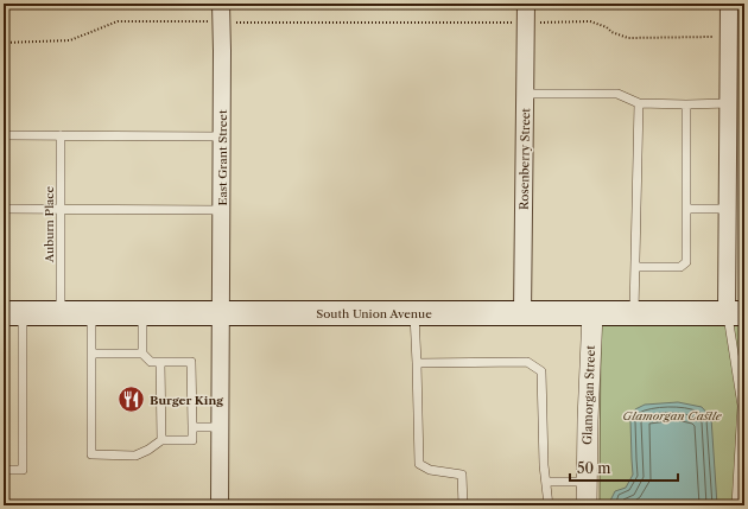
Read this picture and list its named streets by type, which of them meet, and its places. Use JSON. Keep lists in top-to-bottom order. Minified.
{"streets":{"main road":["South Union Avenue"],"street":["East Grant Street","Rosenberry Street","Glamorgan Street"],"lane":["Auburn Place"]},"crossings":[["East Grant Street","South Union Avenue"],["Rosenberry Street","South Union Avenue"],["Auburn Place","South Union Avenue"],["South Union Avenue","Glamorgan Street"]],"parks":["Glamorgan Castle"],"places":{"restaurant":["Burger King"]},"scale_bar":"50 m"}
